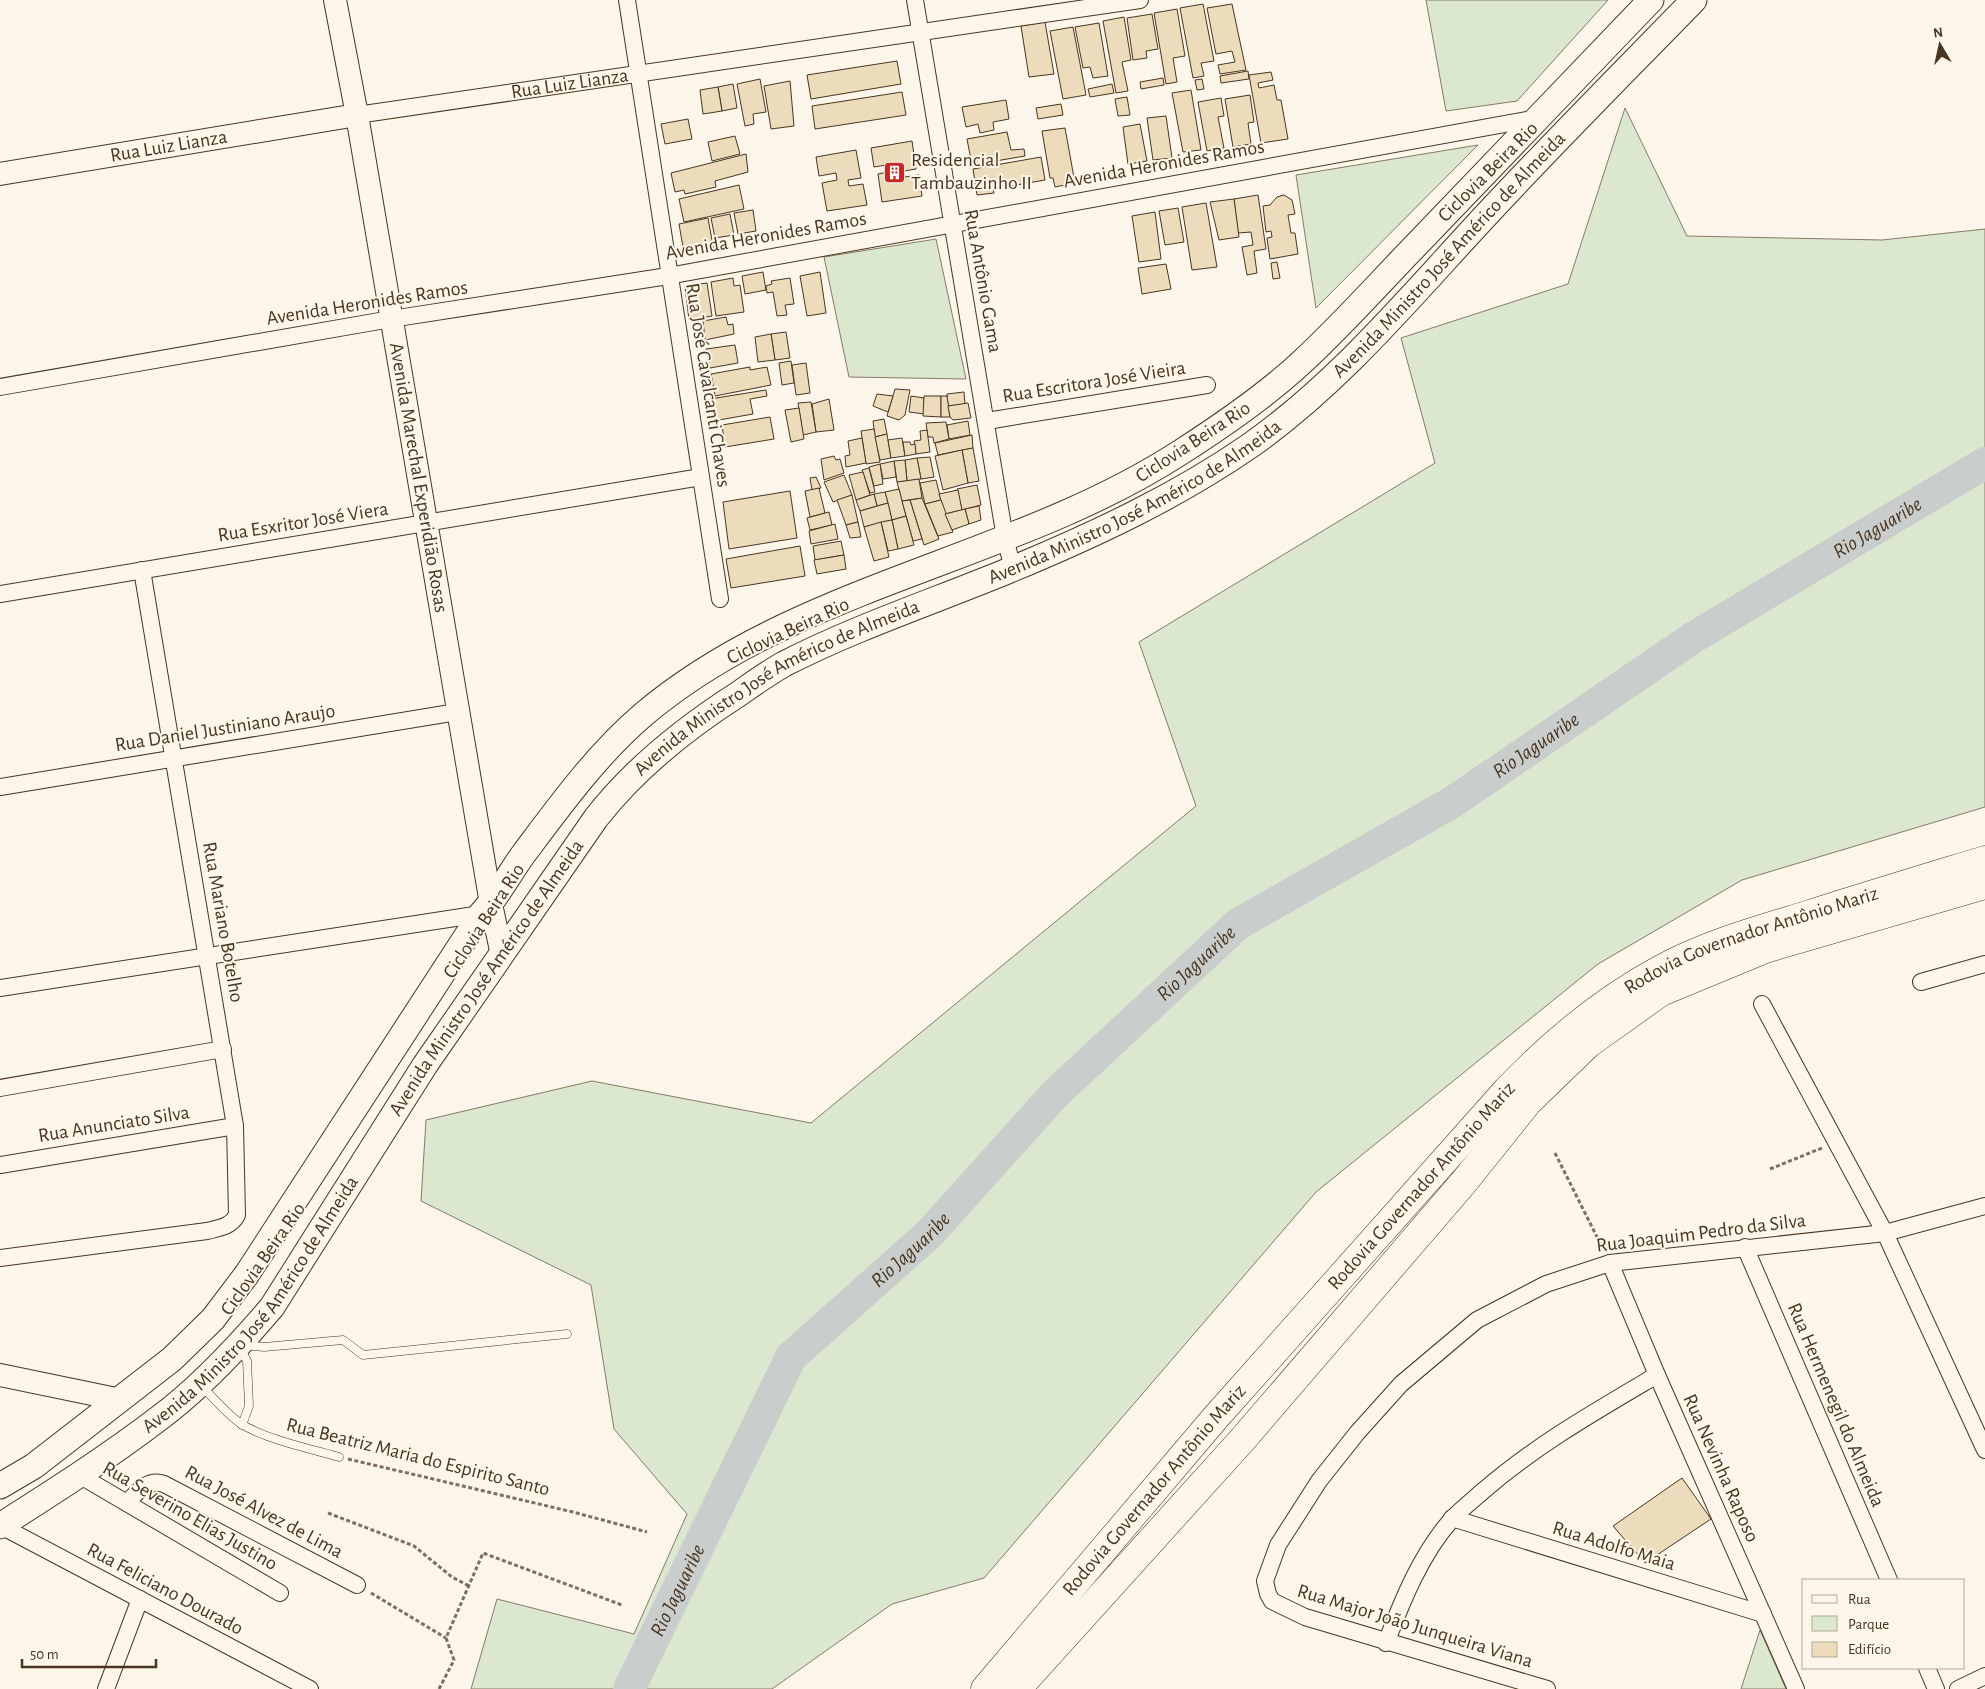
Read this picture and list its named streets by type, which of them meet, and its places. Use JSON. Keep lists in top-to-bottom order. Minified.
{"streets":{"highway":["Rodovia Governador Antônio Mariz"],"main road":["Rua Luiz Lianza","Avenida Ministro José Américo de Almeida","Avenida Marechal Experidião Rosas"],"street":["Avenida Heronides Ramos","Rua Antônio Gama","Rua Escritora José Vieira","Rua José Cavalcanti Chaves","Rua Esxritor José Viera","Rua Daniel Justiniano Araujo","Rua Mariano Botelho","Rua Anunciato Silva","Rua Joaquim Pedro da Silva","Rua Hermenegil do Almeida","Rua Nevinha Raposo","Rua José Alvez de Lima","Rua Severino Elias Justino","Rua Adolfo Maia","Rua Feliciano Dourado","Rua Major João Junqueira Viana"],"lane":["Rua Beatriz Maria do Espirito Santo"]},"crossings":[["Rua Luiz Lianza","Rua Antônio Gama"],["Rua Luiz Lianza","Rua José Cavalcanti Chaves"],["Rua Luiz Lianza","Avenida Marechal Experidião Rosas"],["Avenida Heronides Ramos","Avenida Ministro José Américo de Almeida"],["Avenida Heronides Ramos","Rua Antônio Gama"],["Avenida Heronides Ramos","Rua José Cavalcanti Chaves"],["Avenida Heronides Ramos","Avenida Marechal Experidião Rosas"],["Avenida Ministro José Américo de Almeida","Rua Antônio Gama"],["Avenida Ministro José Américo de Almeida","Avenida Marechal Experidião Rosas"],["Avenida Ministro José Américo de Almeida","Rua Beatriz Maria do Espirito Santo"],["Avenida Ministro José Américo de Almeida","Rua Severino Elias Justino"],["Avenida Ministro José Américo de Almeida","Rua Feliciano Dourado"],["Rua Antônio Gama","Rua Escritora José Vieira"],["Rua José Cavalcanti Chaves","Rua Esxritor José Viera"],["Avenida Marechal Experidião Rosas","Rua Esxritor José Viera"],["Avenida Marechal Experidião Rosas","Rua Daniel Justiniano Araujo"],["Rua Esxritor José Viera","Rua Mariano Botelho"],["Rua Daniel Justiniano Araujo","Rua Mariano Botelho"],["Rua Mariano Botelho","Rua Anunciato Silva"],["Rua Joaquim Pedro da Silva","Rua Hermenegil do Almeida"],["Rua Joaquim Pedro da Silva","Rua Nevinha Raposo"],["Rua Joaquim Pedro da Silva","Rua Major João Junqueira Viana"],["Rua Nevinha Raposo","Rua Adolfo Maia"],["Rua José Alvez de Lima","Rua Severino Elias Justino"]],"water":["Rio Jaguaribe"],"places":{"building":["Residencial Tambauzinho II"]},"legend":["Rua","Parque","Edifício"],"scale_bar":"50 m","north":"top"}
